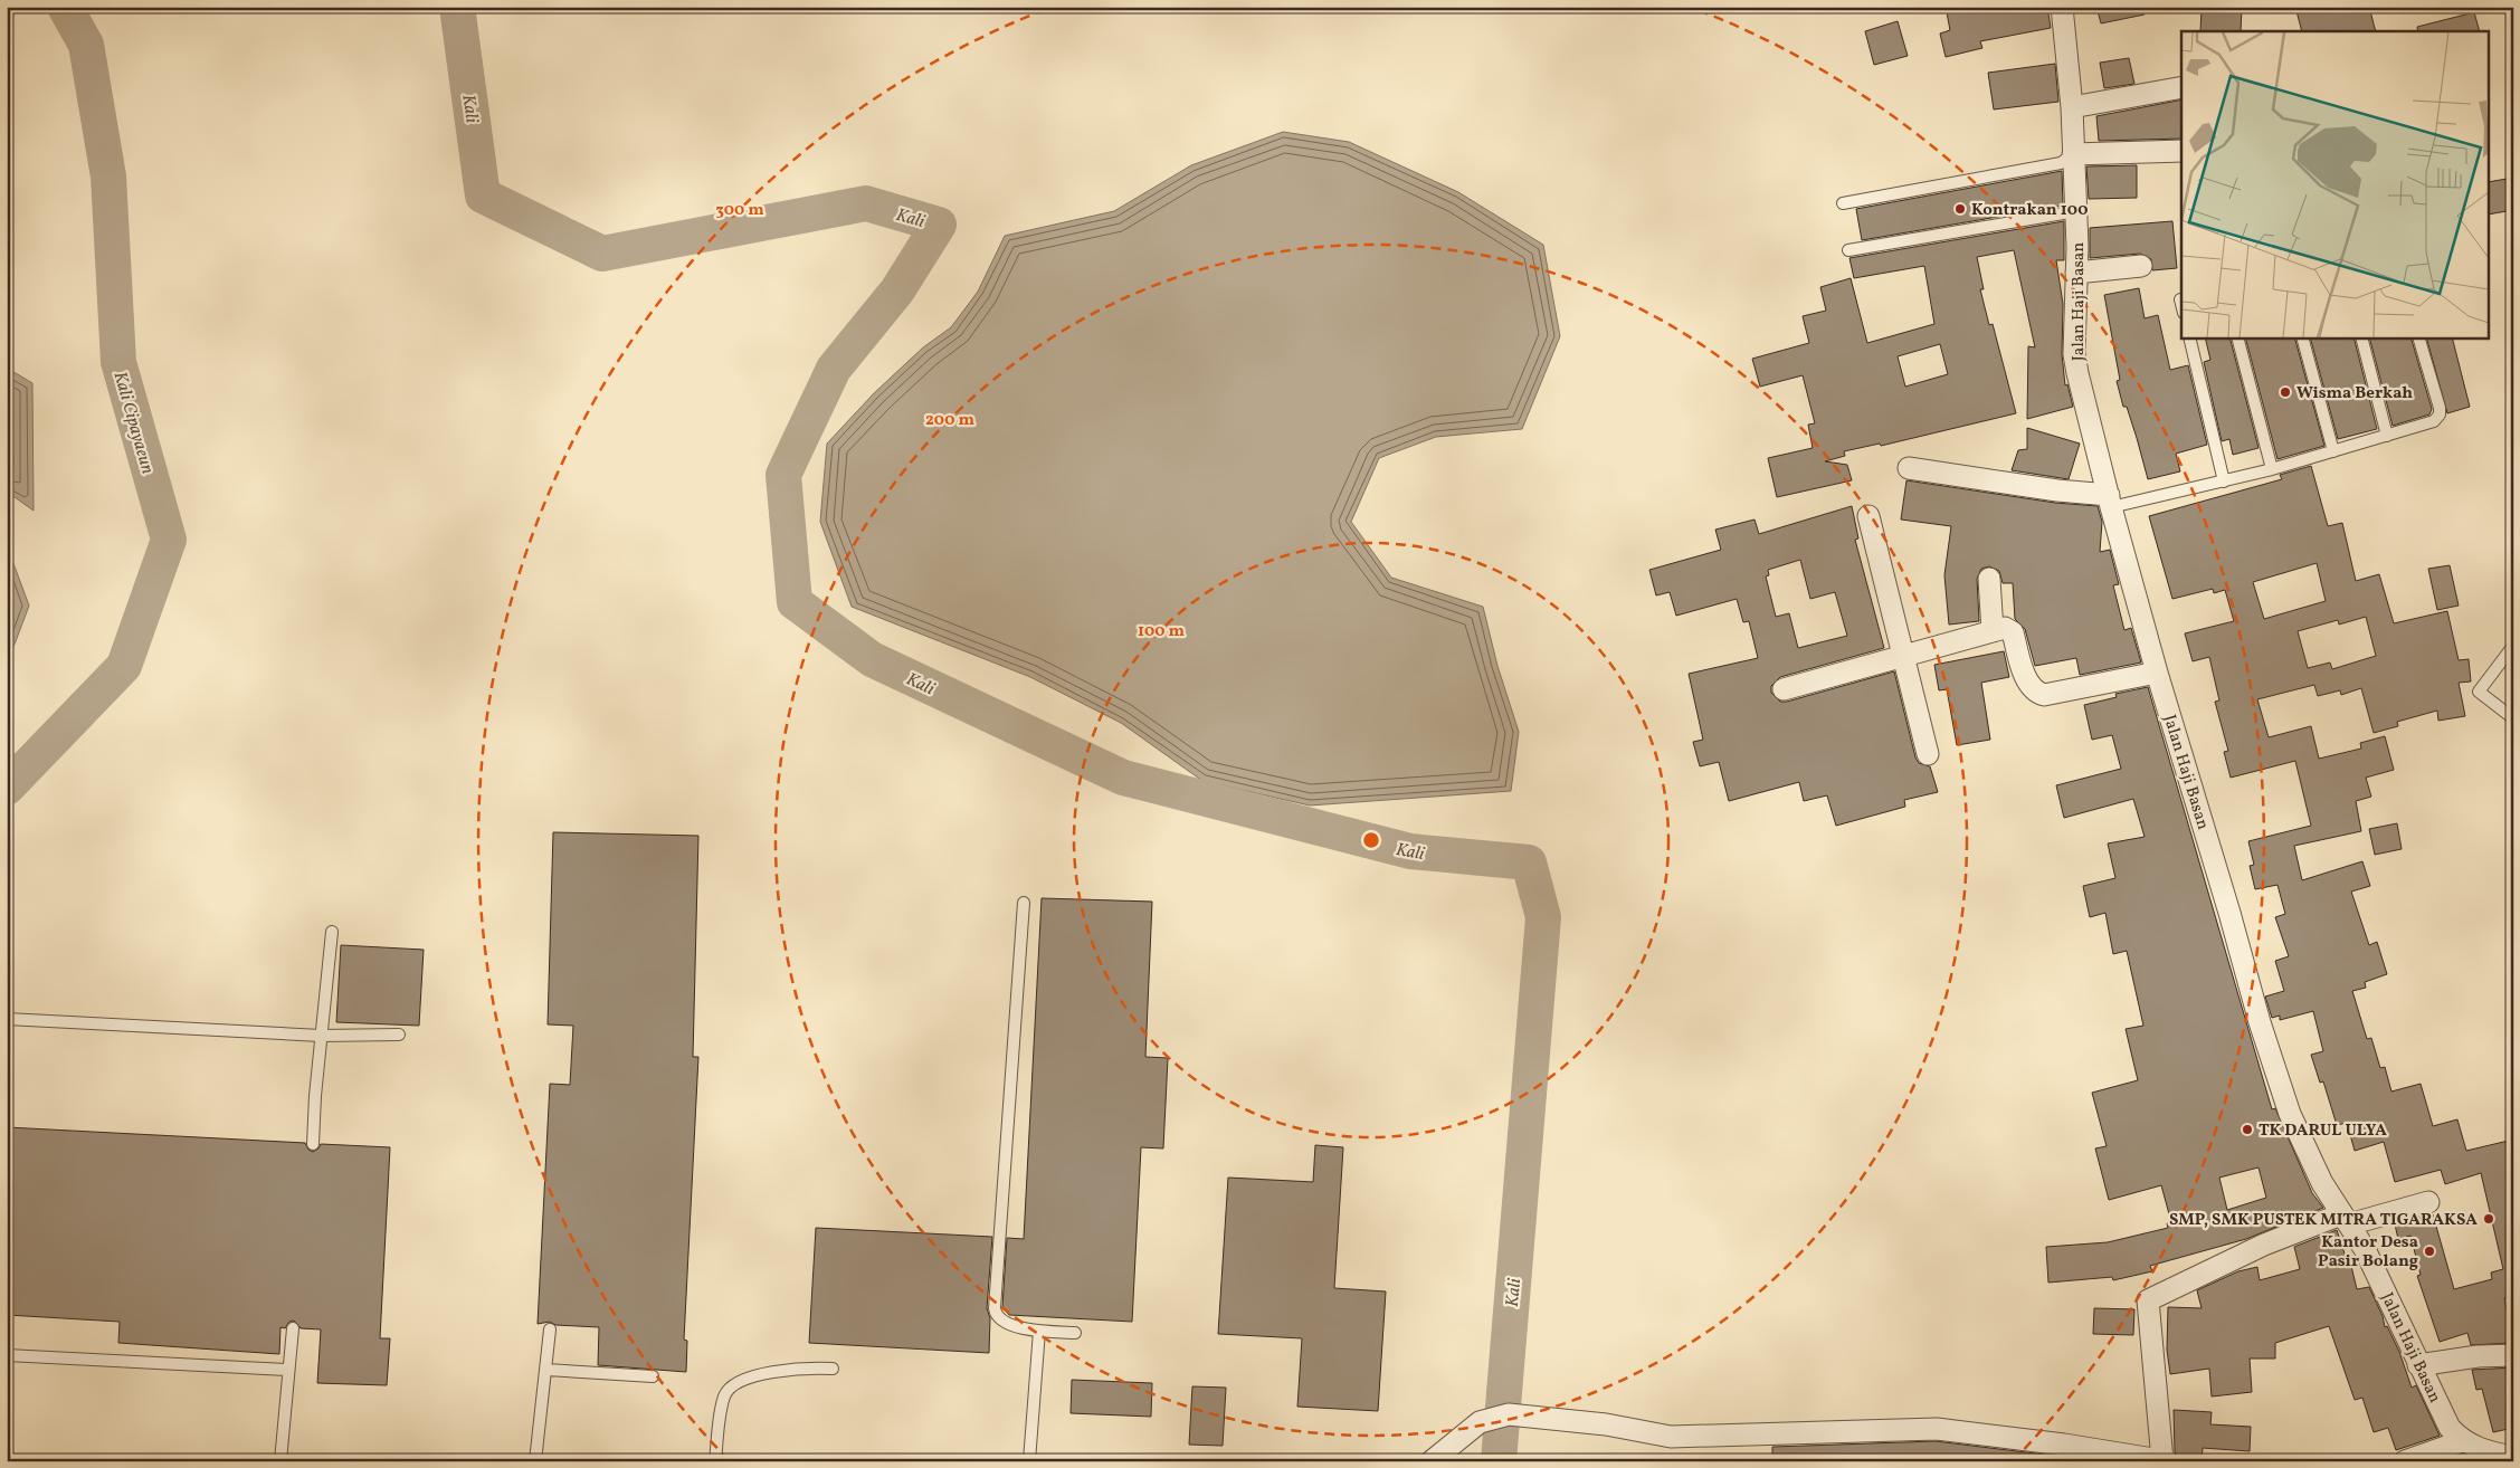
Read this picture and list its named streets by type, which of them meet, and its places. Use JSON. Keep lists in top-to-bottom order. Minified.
{"streets":{"street":["Jalan Haji Basan"]},"water":["Kali","Kali Cipayaeun"],"places":["Kontrakan 100","Wisma Berkah","TK DARUL ULYA","SMP, SMK PUSTEK MITRA TIGARAKSA","Kantor Desa Pasir Bolang"],"rings":["300 m","200 m","100 m"]}
